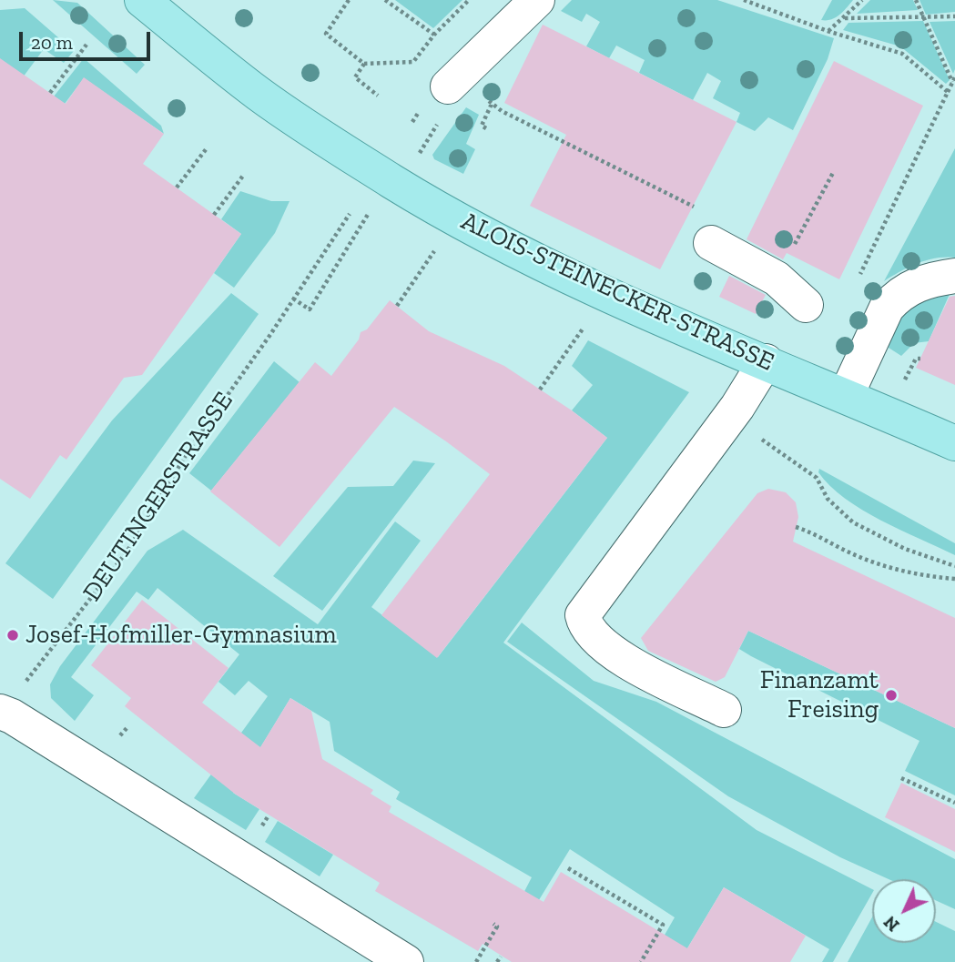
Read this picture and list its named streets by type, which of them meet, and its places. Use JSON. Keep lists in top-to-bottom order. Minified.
{"streets":{"main road":["ALOIS-STEINECKER-STRASSE"],"path":["DEUTINGERSTRASSE"]},"places":["Josef-Hofmiller-Gymnasium","Finanzamt Freising"],"scale_bar":"20 m","north":"bottom left"}
